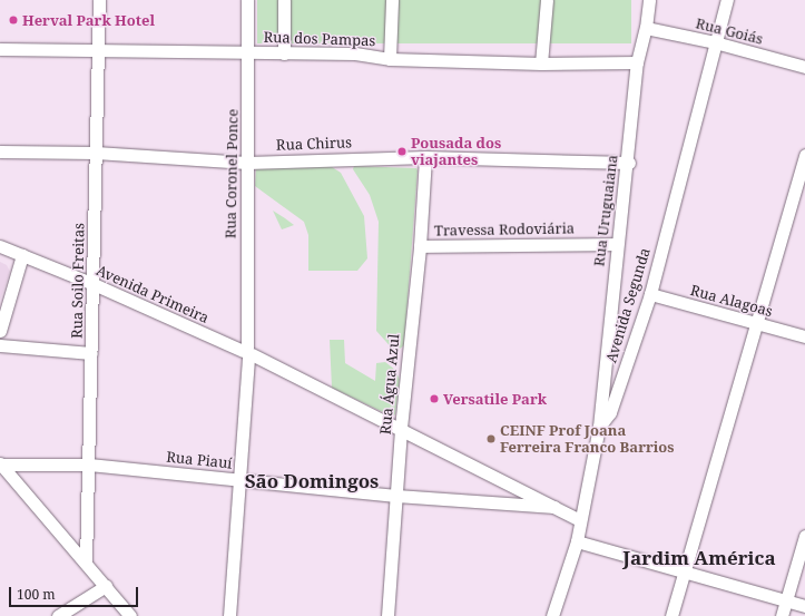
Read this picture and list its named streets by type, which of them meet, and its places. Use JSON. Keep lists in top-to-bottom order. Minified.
{"streets":{"street":["Rua Goiás","Rua dos Pampas","Rua Chirus","Rua Coronel Ponce","Rua Uruguaiana","Travessa Rodoviária","Rua Soilo Freitas","Avenida Primeira","Rua Alagoas","Avenida Segunda","Rua Água Azul","Rua Piauí"]},"crossings":[["Rua Goiás","Rua Uruguaiana"],["Rua Goiás","Avenida Segunda"],["Rua dos Pampas","Rua Coronel Ponce"],["Rua dos Pampas","Rua Uruguaiana"],["Rua dos Pampas","Rua Soilo Freitas"],["Rua Chirus","Rua Coronel Ponce"],["Rua Chirus","Rua Uruguaiana"],["Rua Chirus","Rua Soilo Freitas"],["Rua Chirus","Rua Água Azul"],["Rua Coronel Ponce","Avenida Primeira"],["Rua Coronel Ponce","Rua Piauí"],["Rua Uruguaiana","Travessa Rodoviária"],["Rua Uruguaiana","Avenida Segunda"],["Travessa Rodoviária","Rua Água Azul"],["Rua Soilo Freitas","Avenida Primeira"],["Rua Soilo Freitas","Rua Piauí"],["Avenida Primeira","Avenida Segunda"],["Avenida Primeira","Rua Água Azul"],["Avenida Primeira","Rua Piauí"],["Rua Alagoas","Avenida Segunda"],["Rua Água Azul","Rua Piauí"]],"districts":["São Domingos","Jardim América"],"places":["Herval Park Hotel","Pousada dos viajantes","Versatile Park","CEINF Prof Joana Ferreira Franco Barrios"],"scale_bar":"100 m"}
